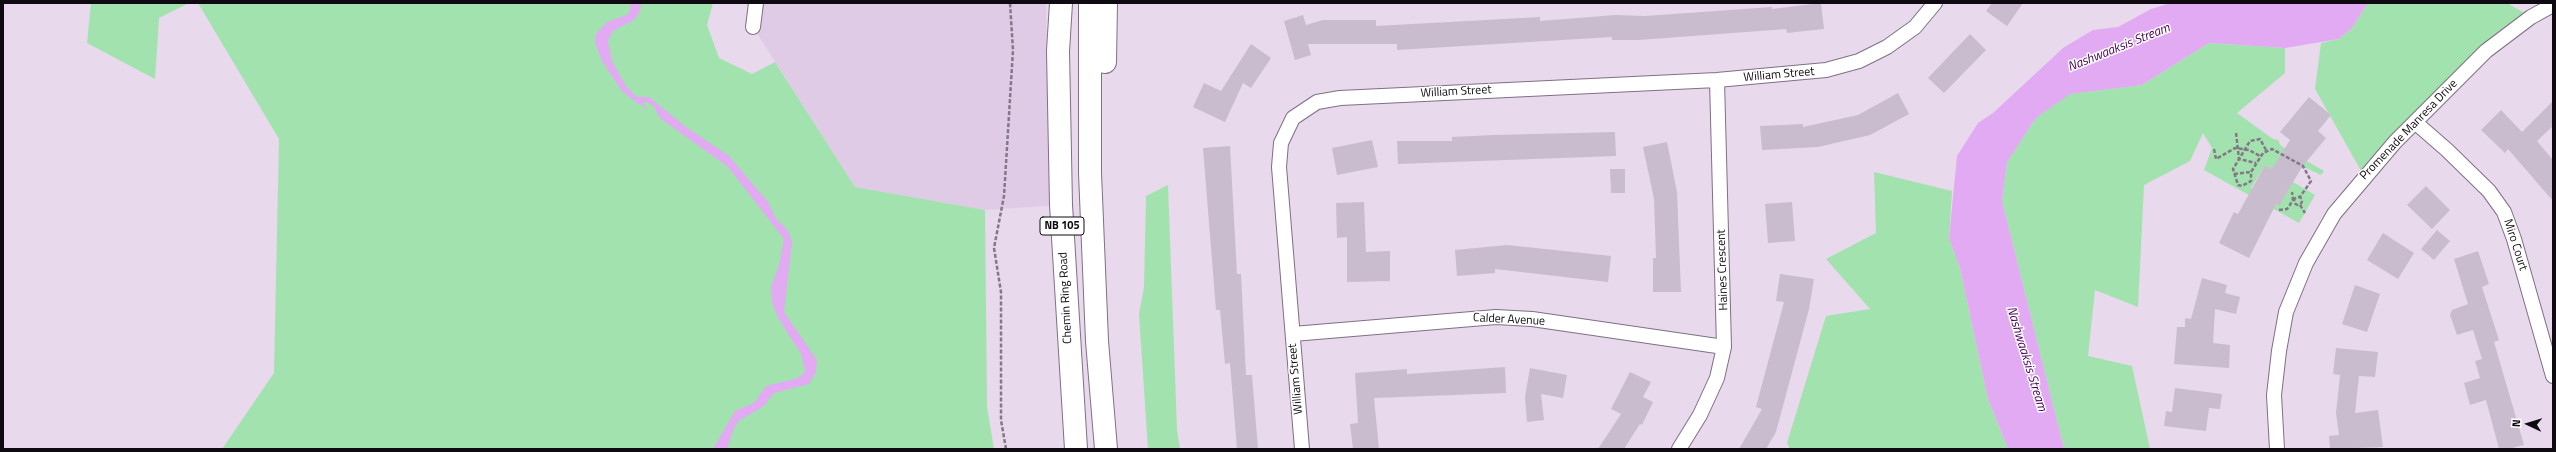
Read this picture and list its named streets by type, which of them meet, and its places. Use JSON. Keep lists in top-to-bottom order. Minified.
{"streets":{"highway":["NB 105","Chemin Ring Road"],"street":["William Street","Promenade Manresa Drive","Miro Court","Haines Crescent","Calder Avenue"]},"crossings":[["William Street","Haines Crescent"],["William Street","Calder Avenue"],["Promenade Manresa Drive","Miro Court"],["Haines Crescent","Calder Avenue"]],"water":["Nashwaaksis Stream"],"north":"left"}
